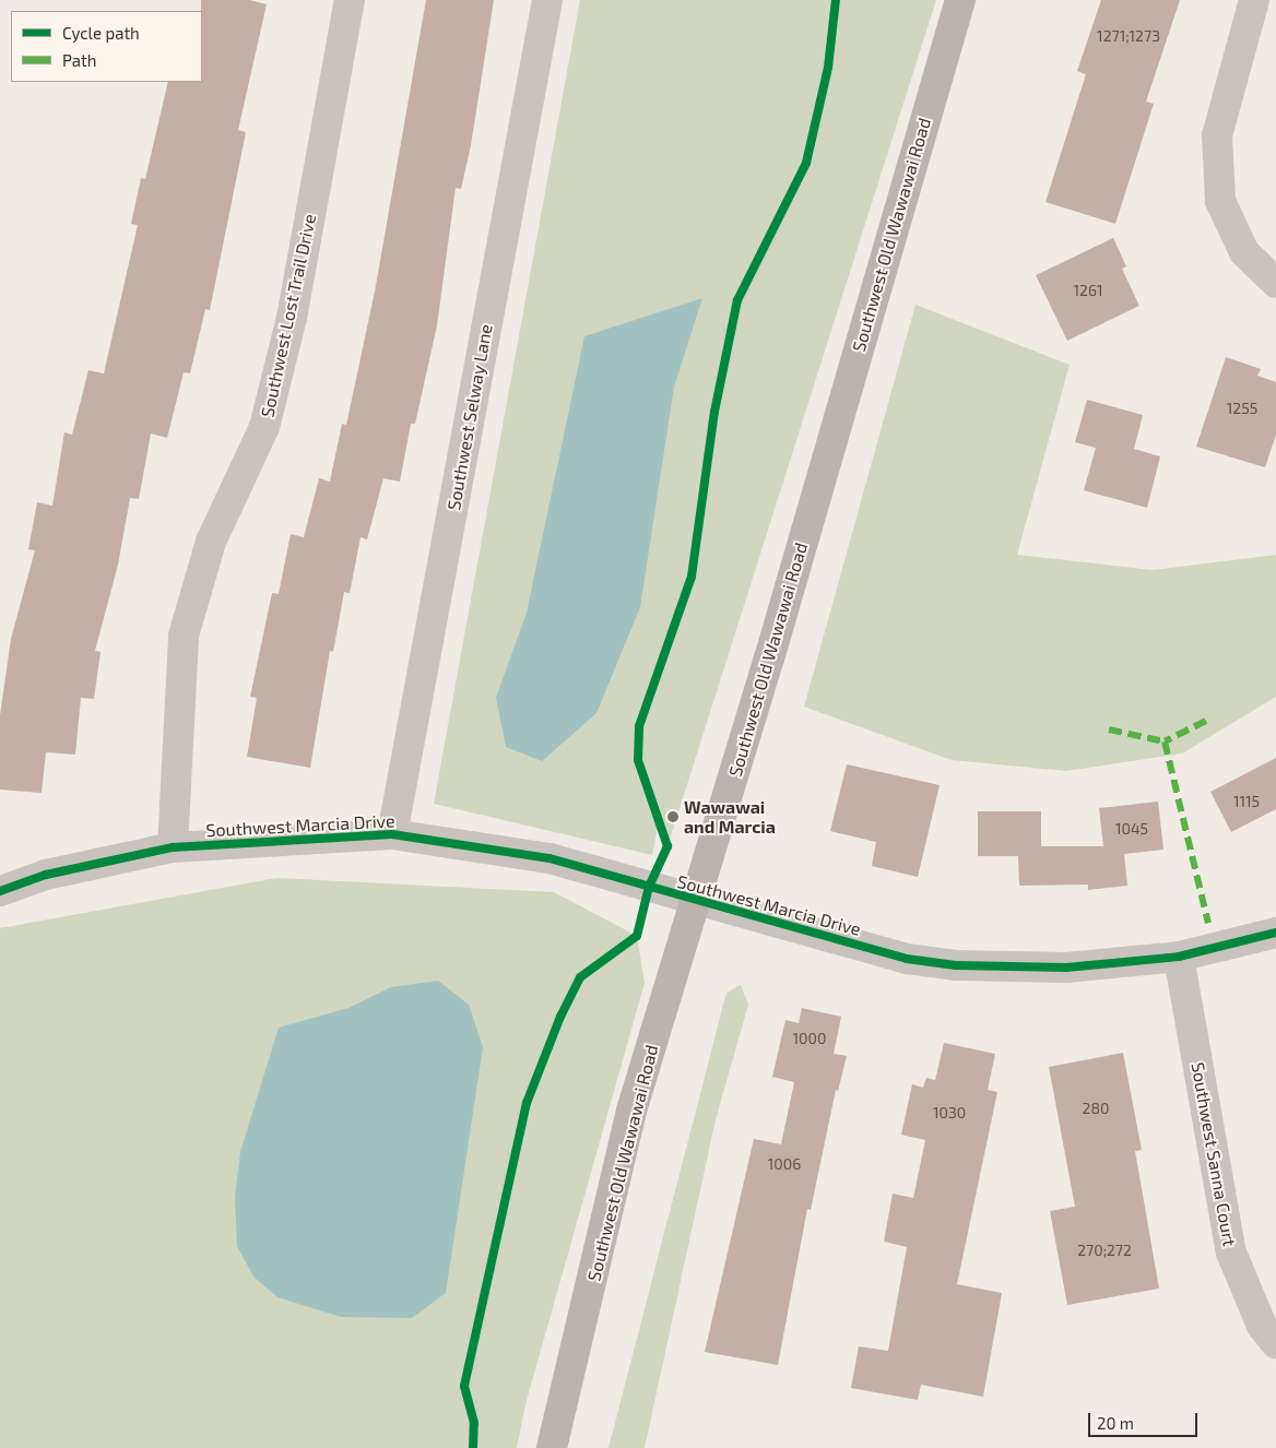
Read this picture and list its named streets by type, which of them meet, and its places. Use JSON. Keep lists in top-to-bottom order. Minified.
{"streets":{"main road":["Southwest Old Wawawai Road"],"street":["Southwest Lost Trail Drive","Southwest Selway Lane","Southwest Marcia Drive","Southwest Sanna Court"]},"crossings":[["Southwest Old Wawawai Road","Southwest Marcia Drive"],["Southwest Lost Trail Drive","Southwest Marcia Drive"],["Southwest Selway Lane","Southwest Marcia Drive"],["Southwest Marcia Drive","Southwest Sanna Court"]],"places":["Wawawai and Marcia"],"house_numbers":["1271;1273","1261","1255","1115","1045","1000","280","1030","1006","270;272"],"legend":["Cycle path","Path"],"scale_bar":"20 m"}
